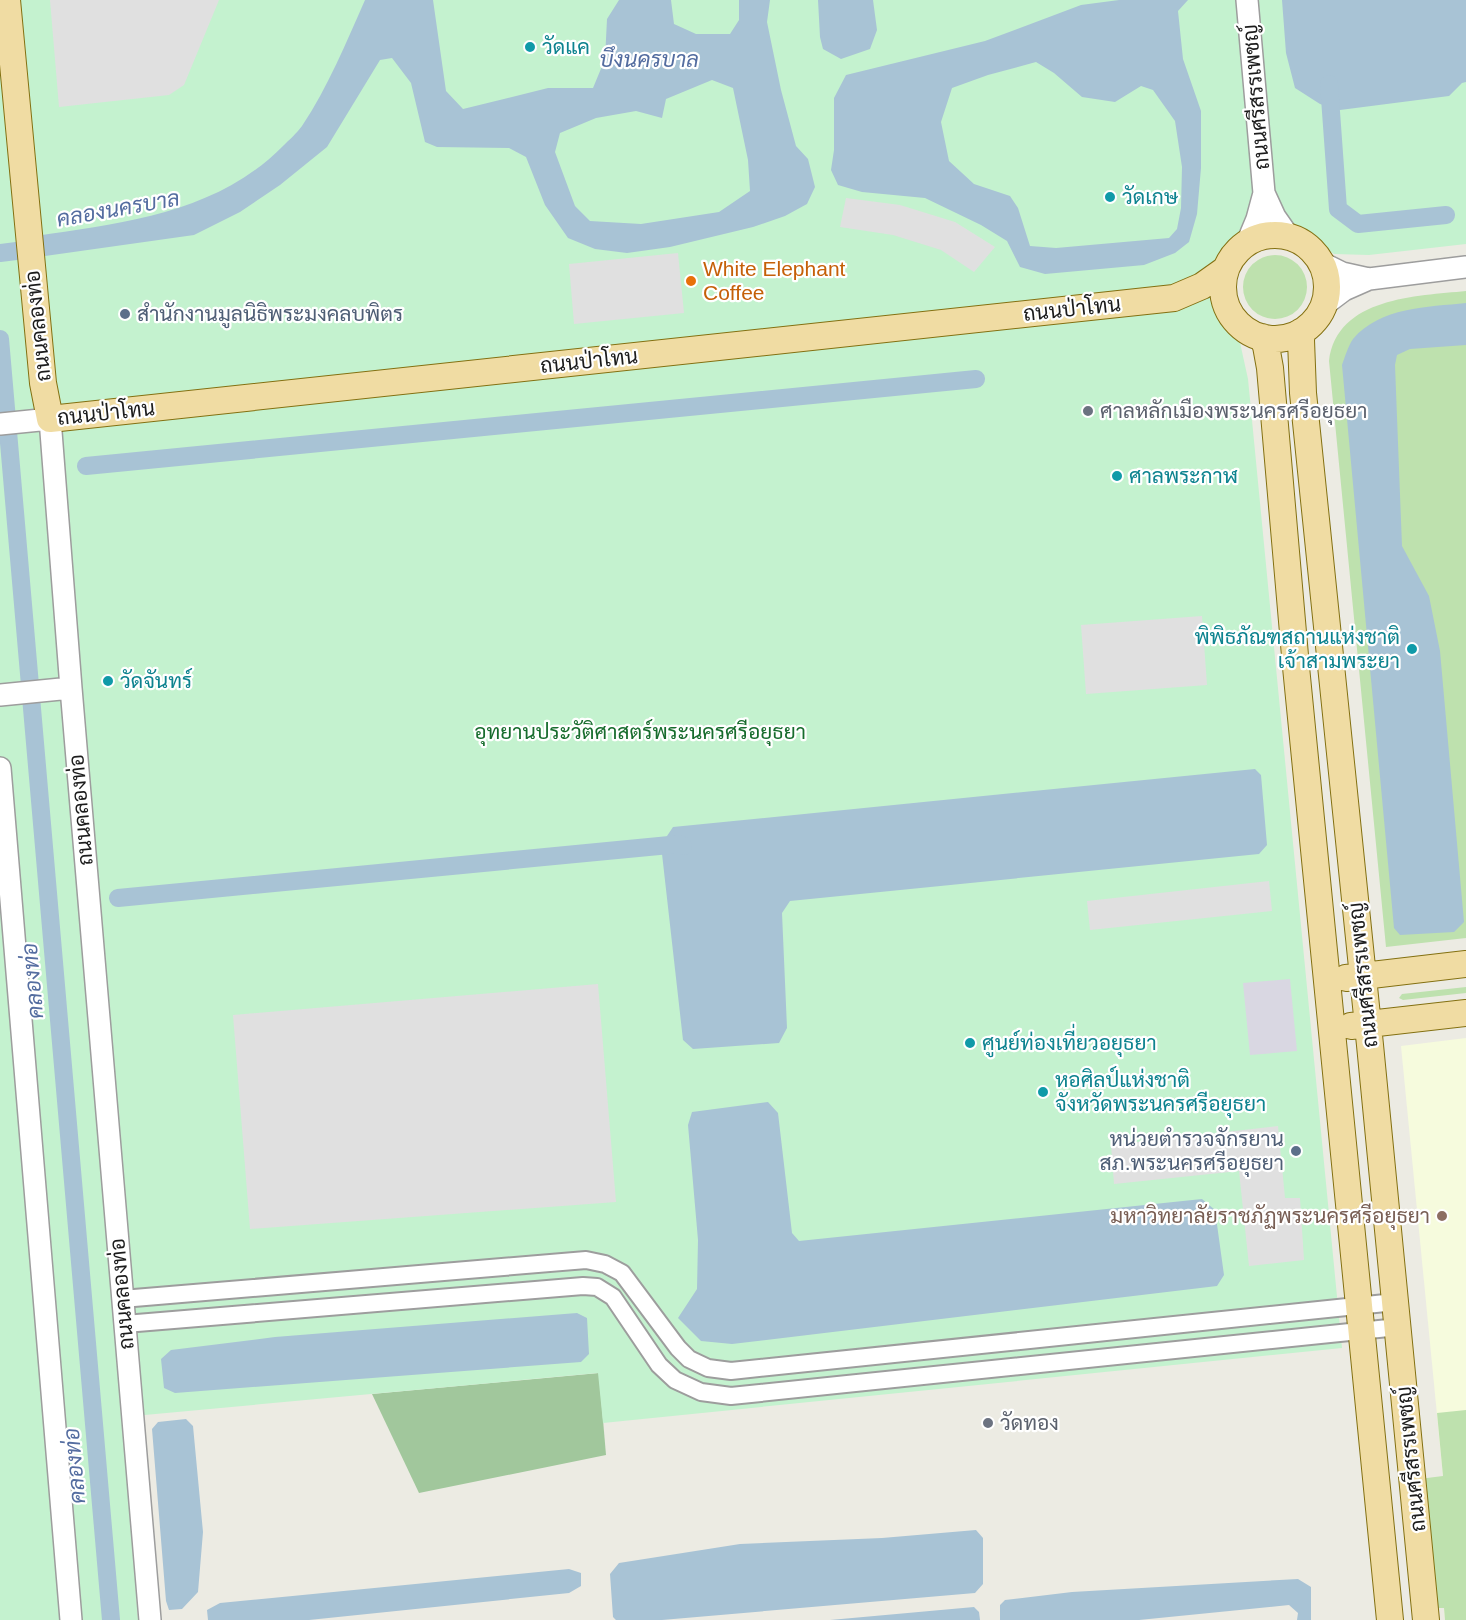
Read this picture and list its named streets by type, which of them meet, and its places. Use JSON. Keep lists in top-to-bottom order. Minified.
{"streets":{"main road":["ถนนศรีสรรเพชญ์","ถนนป่าโทน","ถนนคลองท่อ"]},"crossings":[["ถนนศรีสรรเพชญ์","ถนนป่าโทน"],["ถนนป่าโทน","ถนนคลองท่อ"]],"water":["บึงนครบาล","คลองนครบาล","คลองท่อ"],"parks":["อุทยานประวัติศาสตร์พระนครศรีอยุธยา"],"places":["วัดแค","วัดเกษ","White Elephant Coffee","สำนักงานมูลนิธิพระมงคลบพิตร","ศาลหลักเมืองพระนครศรีอยุธยา","ศาลพระกาฬ","พิพิธภัณฑสถานแห่งชาติ เจ้าสามพระยา","วัดจันทร์","ศูนย์ท่องเที่ยวอยุธยา","หอศิลป์แห่งชาติ จังหวัดพระนครศรีอยุธยา","หน่วยตำรวจจักรยาน สภ.พระนครศรีอยุธยา","มหาวิทยาลัยราชภัฏพระนครศรีอยุธยา","วัดทอง"]}
